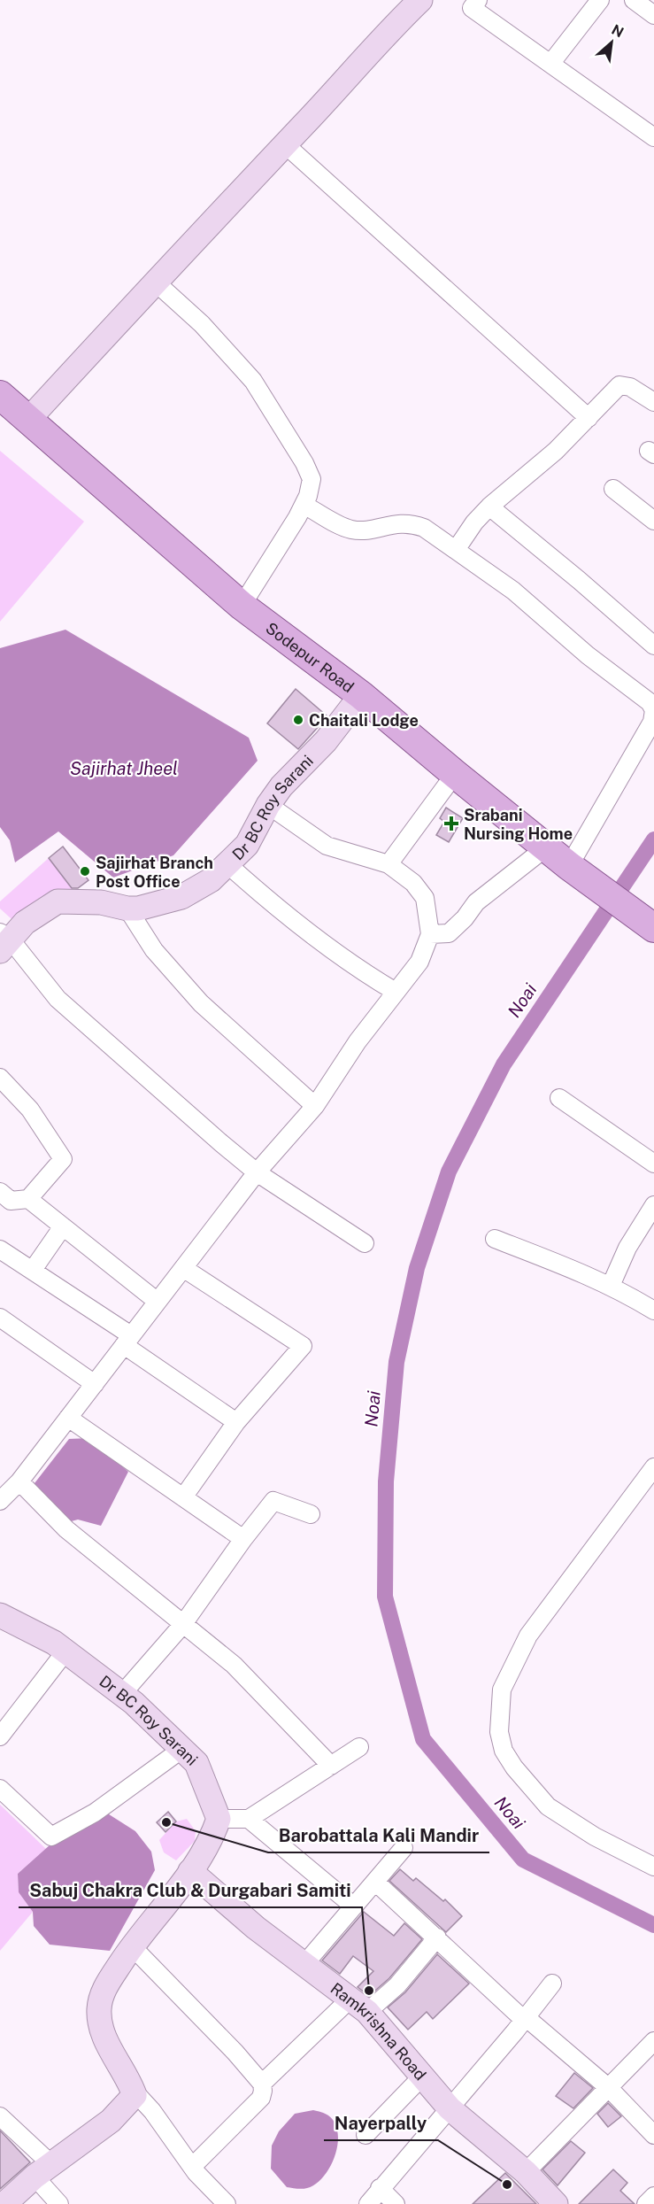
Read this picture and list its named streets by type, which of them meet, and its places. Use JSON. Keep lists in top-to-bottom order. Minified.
{"streets":{"main road":["Sodepur Road"],"street":["Dr BC Roy Sarani","Ramkrishna Road"]},"crossings":[["Sodepur Road","Dr BC Roy Sarani"]],"water":["Sajirhat Jheel","Noai"],"places":{"other":["Chaitali Lodge","Sajirhat Branch Post Office","Barobattala Kali Mandir","Sabuj Chakra Club & Durgabari Samiti","Nayerpally"],"health":["Srabani Nursing Home"]},"north":"top right"}
